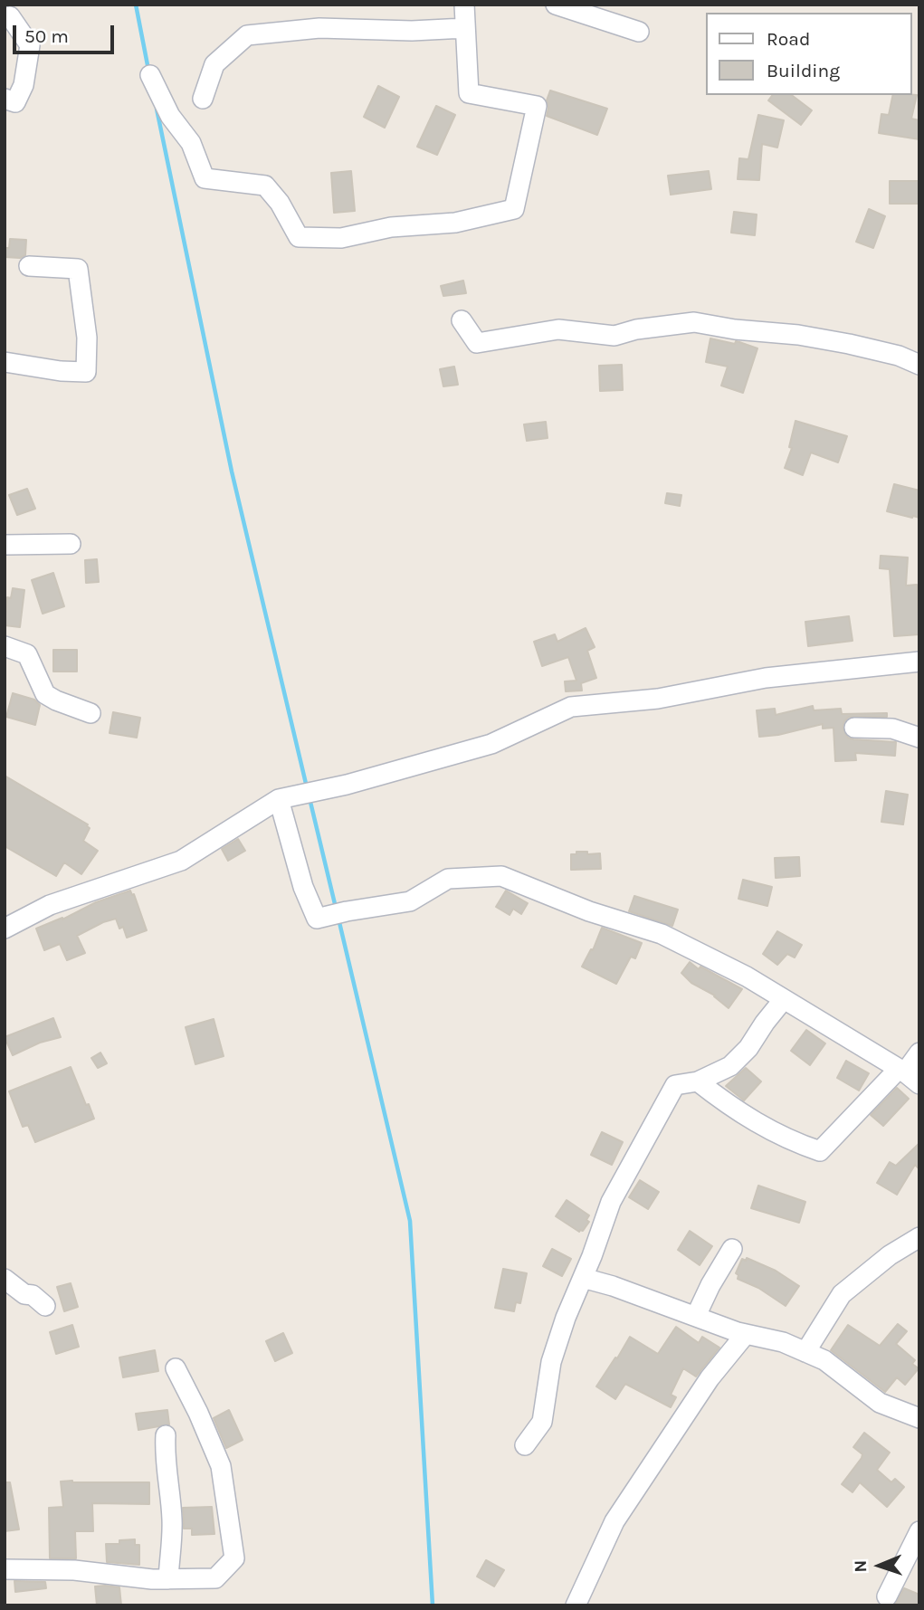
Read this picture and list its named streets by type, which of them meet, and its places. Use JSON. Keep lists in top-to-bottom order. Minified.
{"legend":["Road","Building"],"scale_bar":"50 m","north":"left"}
